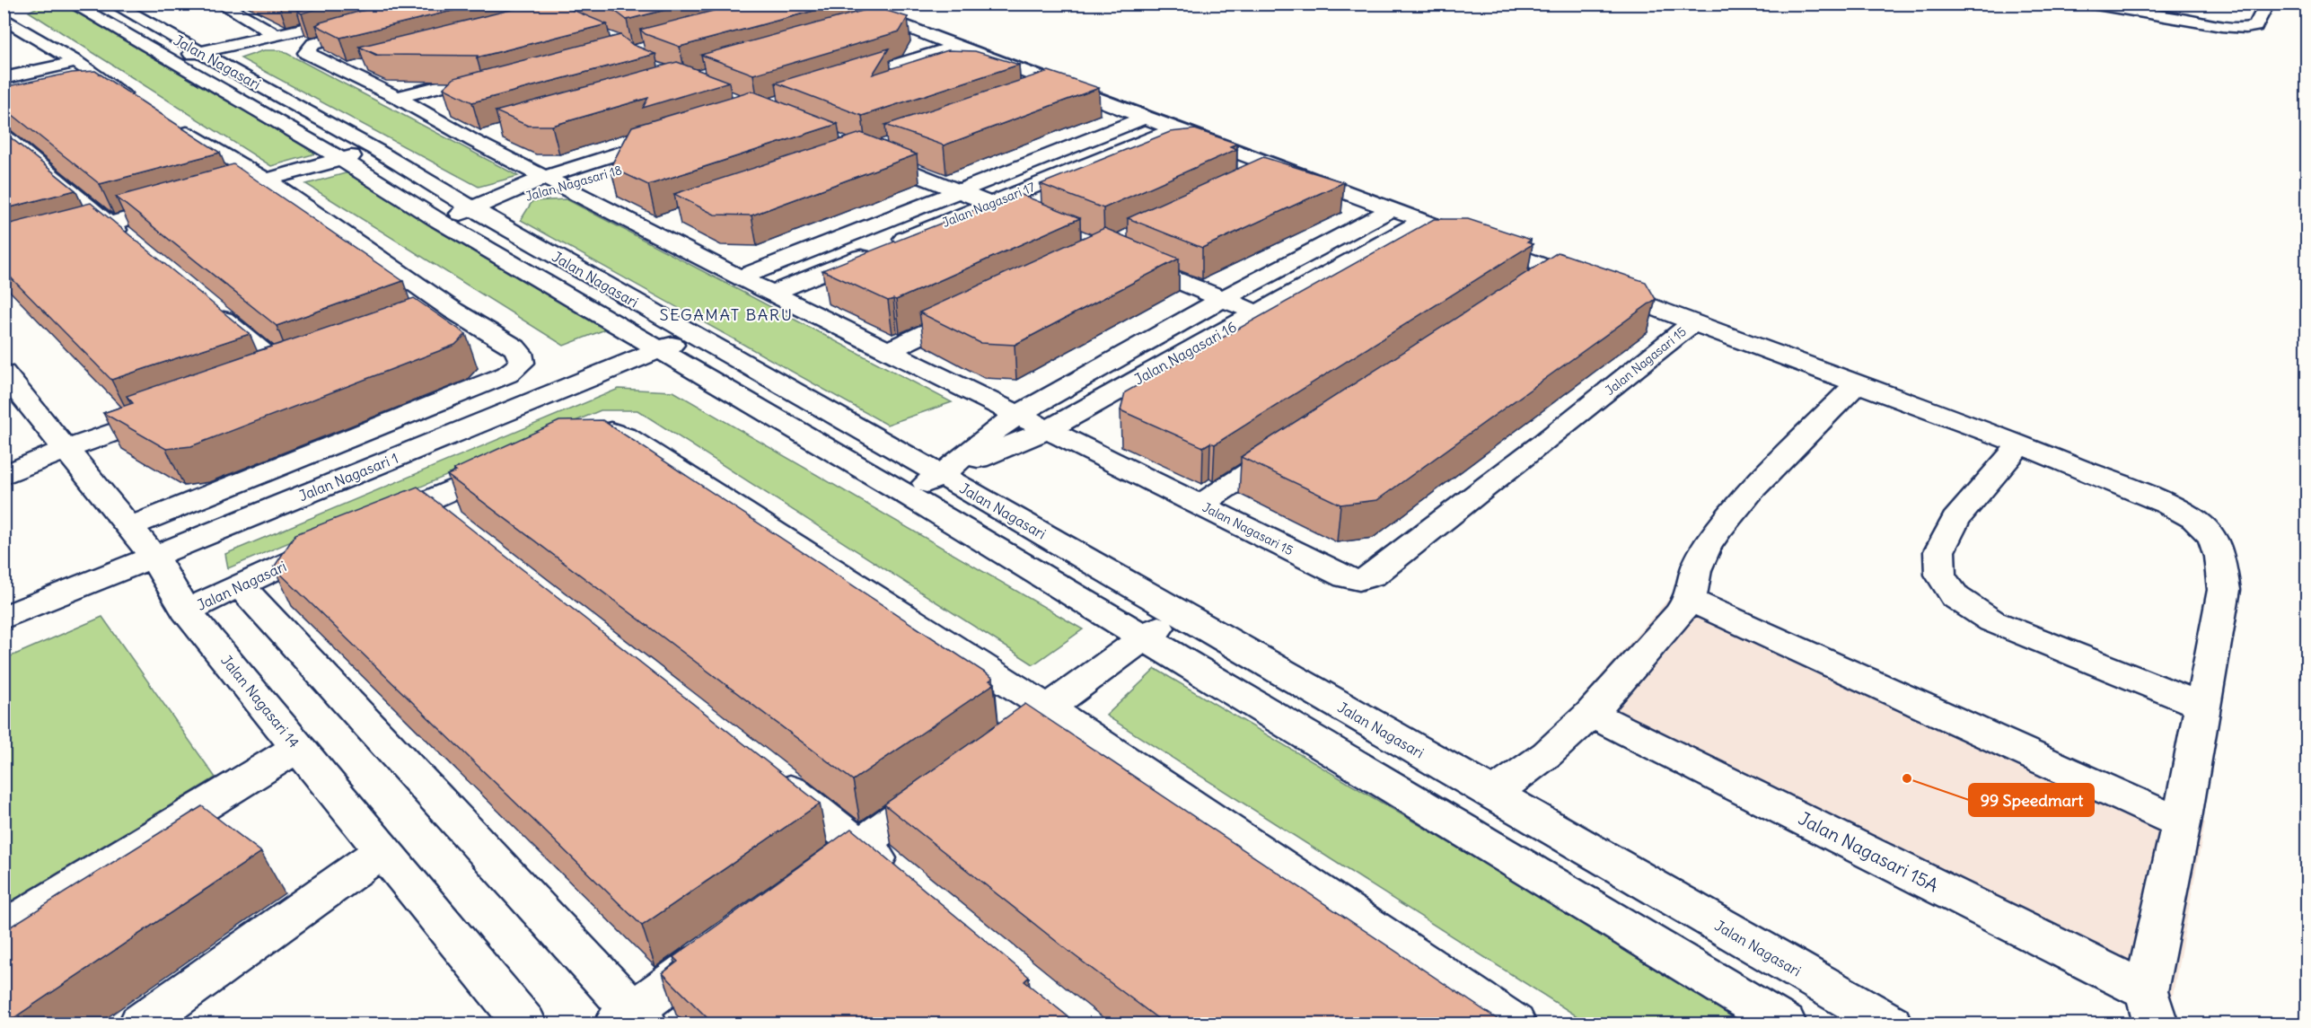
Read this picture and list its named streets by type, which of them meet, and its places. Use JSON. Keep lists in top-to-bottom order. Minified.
{"streets":{"street":["Jalan Nagasari","Jalan Nagasari 18","Jalan Nagasari 17","Jalan Nagasari 16","Jalan Nagasari 15","Jalan Nagasari 1","Jalan Nagasari 14","Jalan Nagasari 15A"]},"crossings":[["Jalan Nagasari","Jalan Nagasari 18"],["Jalan Nagasari","Jalan Nagasari 16"],["Jalan Nagasari","Jalan Nagasari 1"],["Jalan Nagasari","Jalan Nagasari 14"],["Jalan Nagasari 18","Jalan Nagasari 15"],["Jalan Nagasari 17","Jalan Nagasari 15"],["Jalan Nagasari 16","Jalan Nagasari 15"],["Jalan Nagasari 1","Jalan Nagasari 14"]],"districts":["SEGAMAT BARU"],"places":["99 Speedmart"]}
